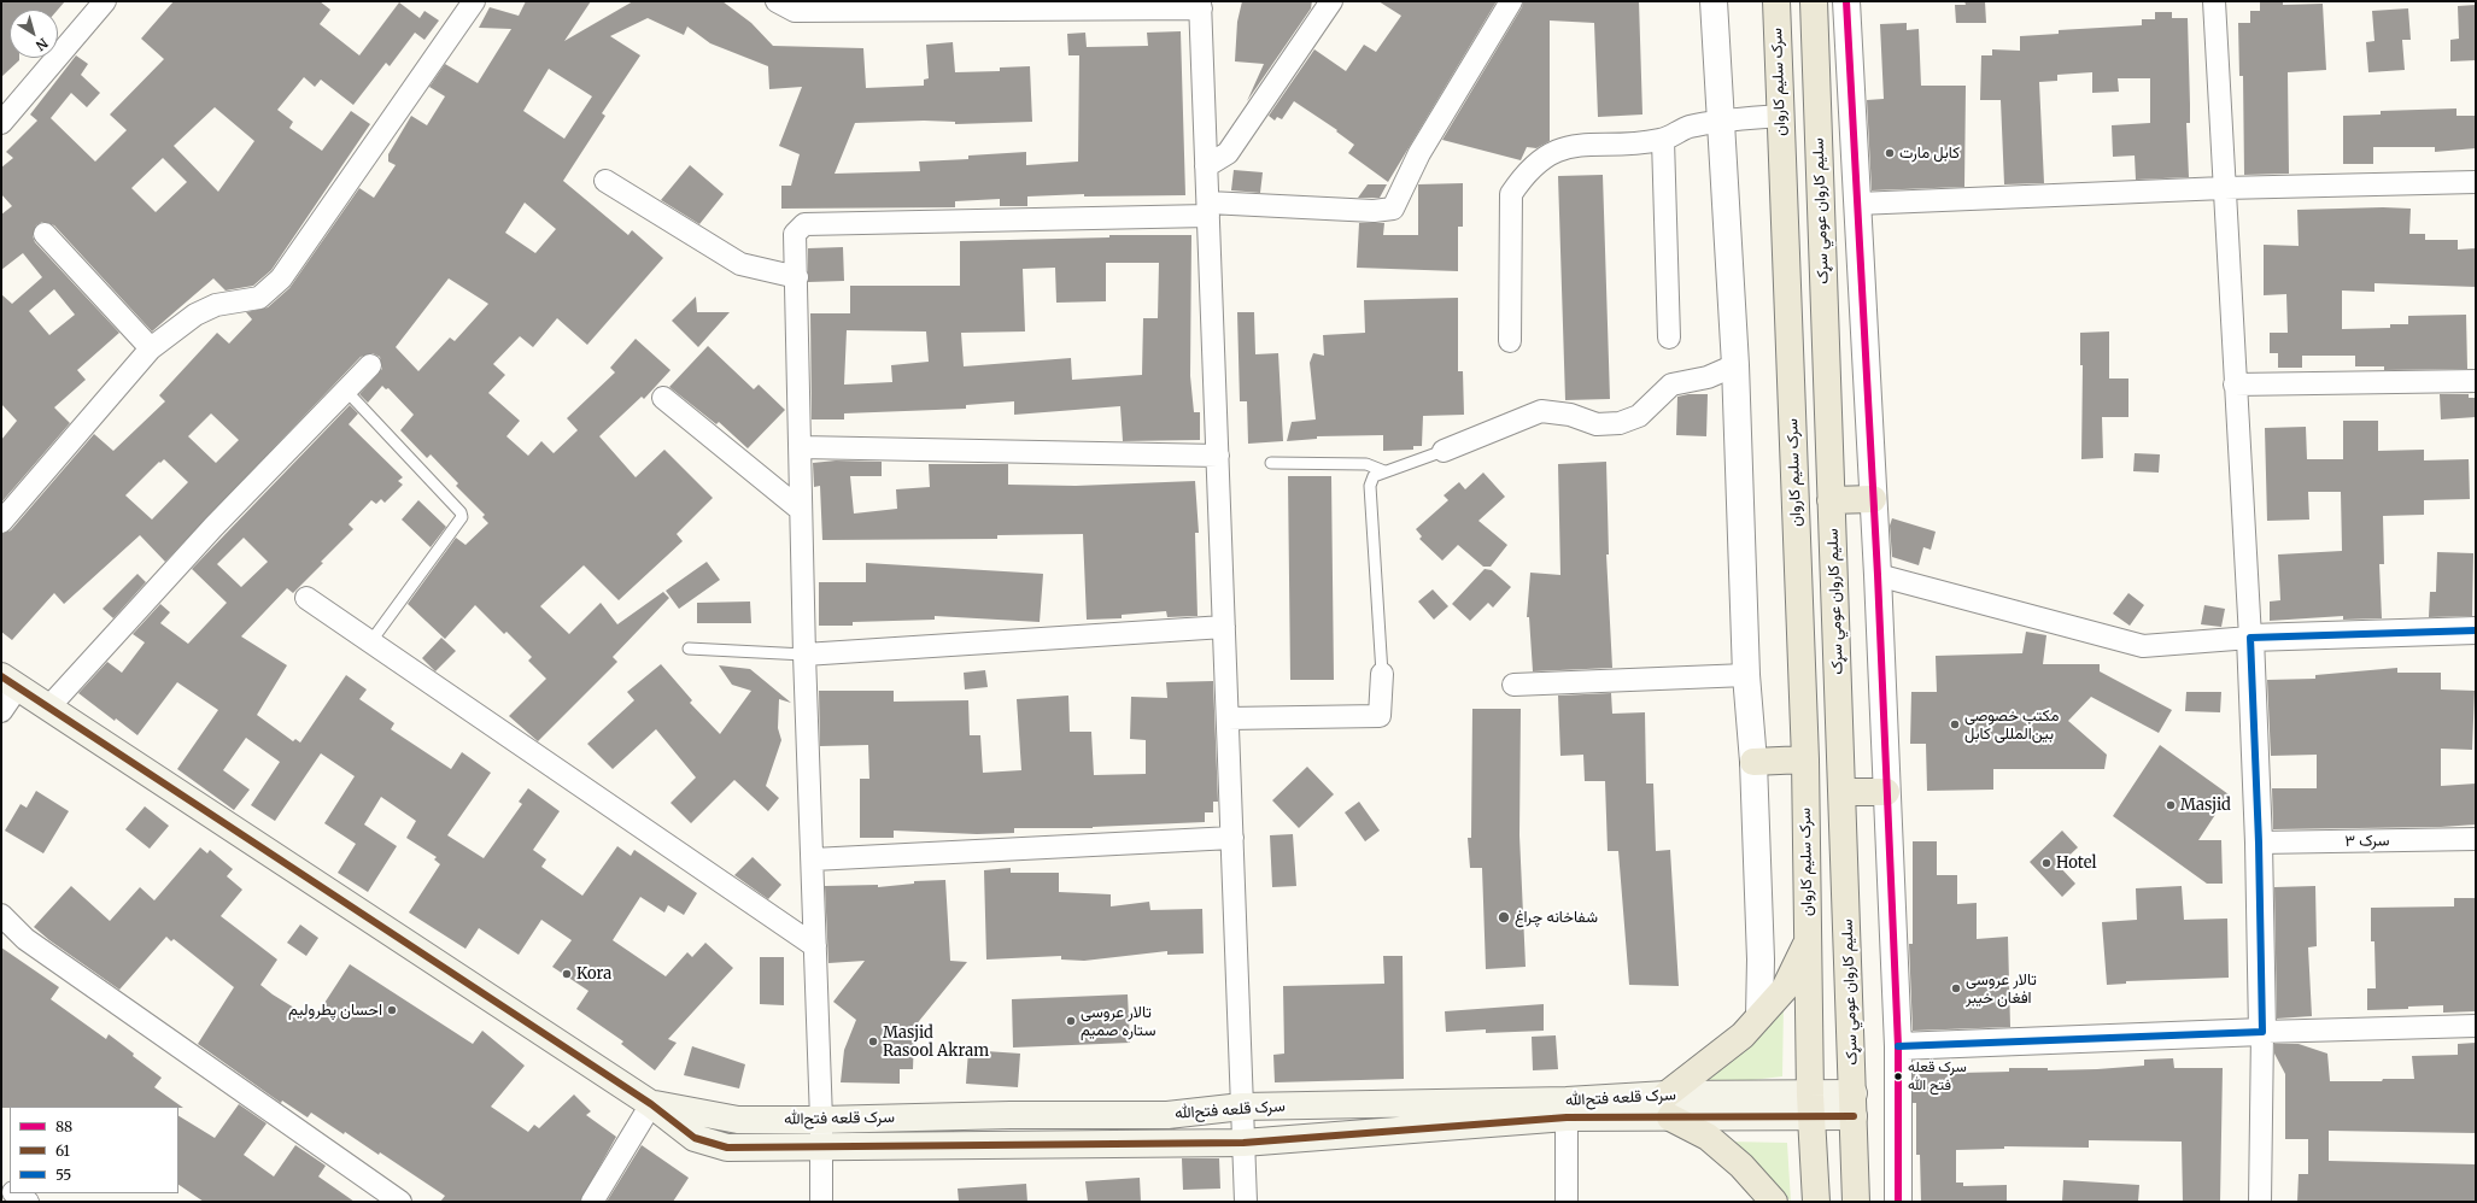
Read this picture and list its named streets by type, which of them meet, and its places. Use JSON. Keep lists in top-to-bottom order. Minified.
{"streets":{"main road":["سرک سلیم کاروان","سلیم کاروان عومي سړک","سرک قلعه فتح‌الله"],"street":["سرک ۳"]},"crossings":[["سرک سلیم کاروان","سرک قلعه فتح‌الله"],["سلیم کاروان عومي سړک","سرک قلعه فتح‌الله"]],"places":["کابل مارت","مکتب خصوصی بین‌المللی کابل","Masjid","Hotel","شفاخانه چراغ","Kora","تالار عروسی افغان خیبر","احسان پطرولیم","تالار عروسی ستاره صمیم","Masjid Rasool Akram","سرک قعله فتح الله"],"lines":["transit line 88","transit line 55","transit line 61"],"legend":["88","61","55"],"north":"bottom right"}
